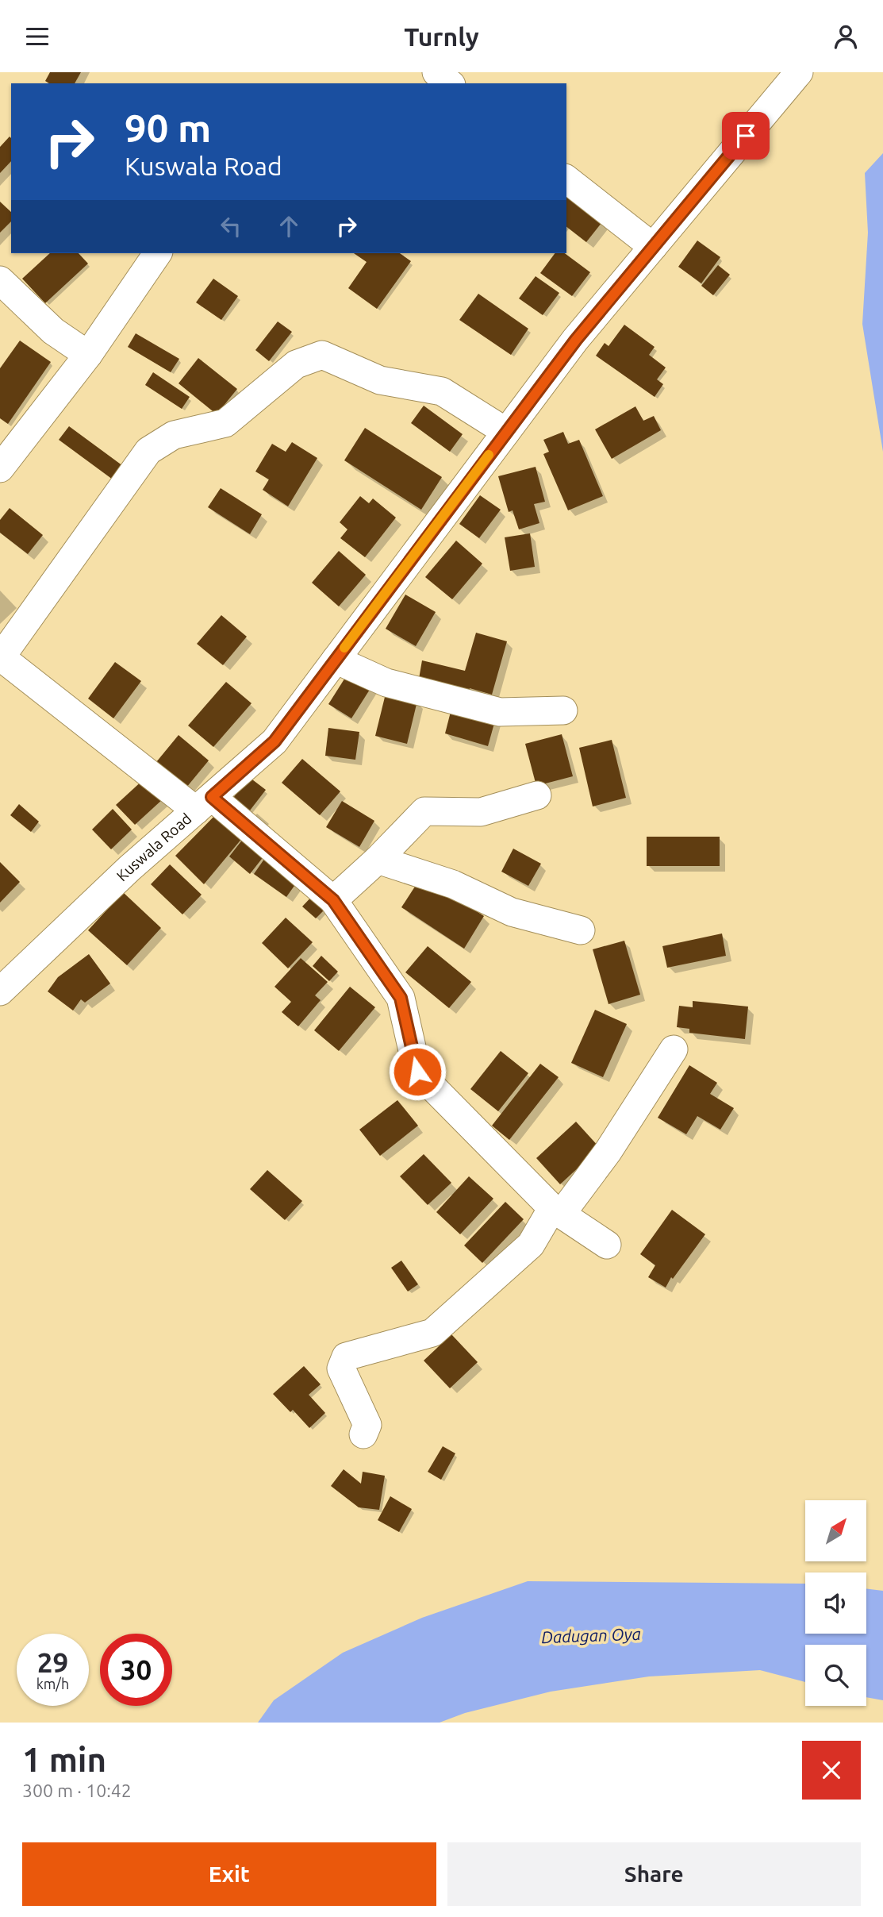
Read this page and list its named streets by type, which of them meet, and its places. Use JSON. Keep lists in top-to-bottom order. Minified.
{"streets":{"street":["Kuswala Road"]},"water":["Dadugan Oya"],"north":"top right","page":{"header":"Turnly","turn":["90 m","Kuswala Road"],"speed":"29 km/h","limit":"30","heading":["1 min","300 m · 10:42"],"buttons":["Exit","Share"]}}
